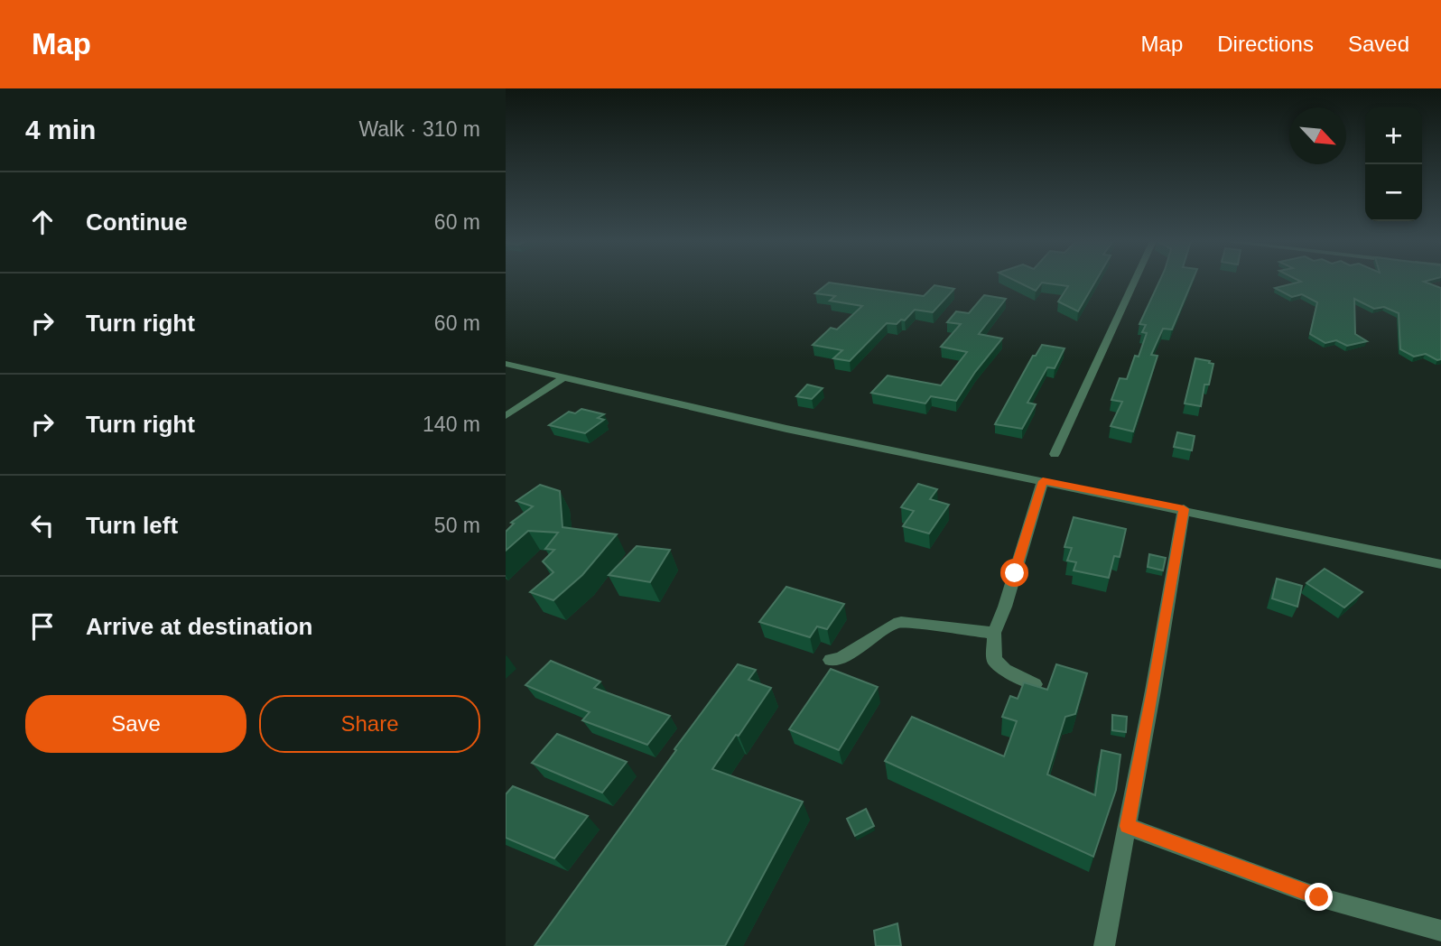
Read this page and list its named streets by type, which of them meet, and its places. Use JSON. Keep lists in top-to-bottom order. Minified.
{"north":"bottom right","page":{"header":"Map","nav":["Map","Directions","Saved"],"heading":["4 min","Walk · 310 m"],"map_buttons":["+","−"],"list":[["Continue","60 m"],["Turn right","60 m"],["Turn right","140 m"],["Turn left","50 m"],"Arrive at destination"],"buttons":["Save","Share"]}}
